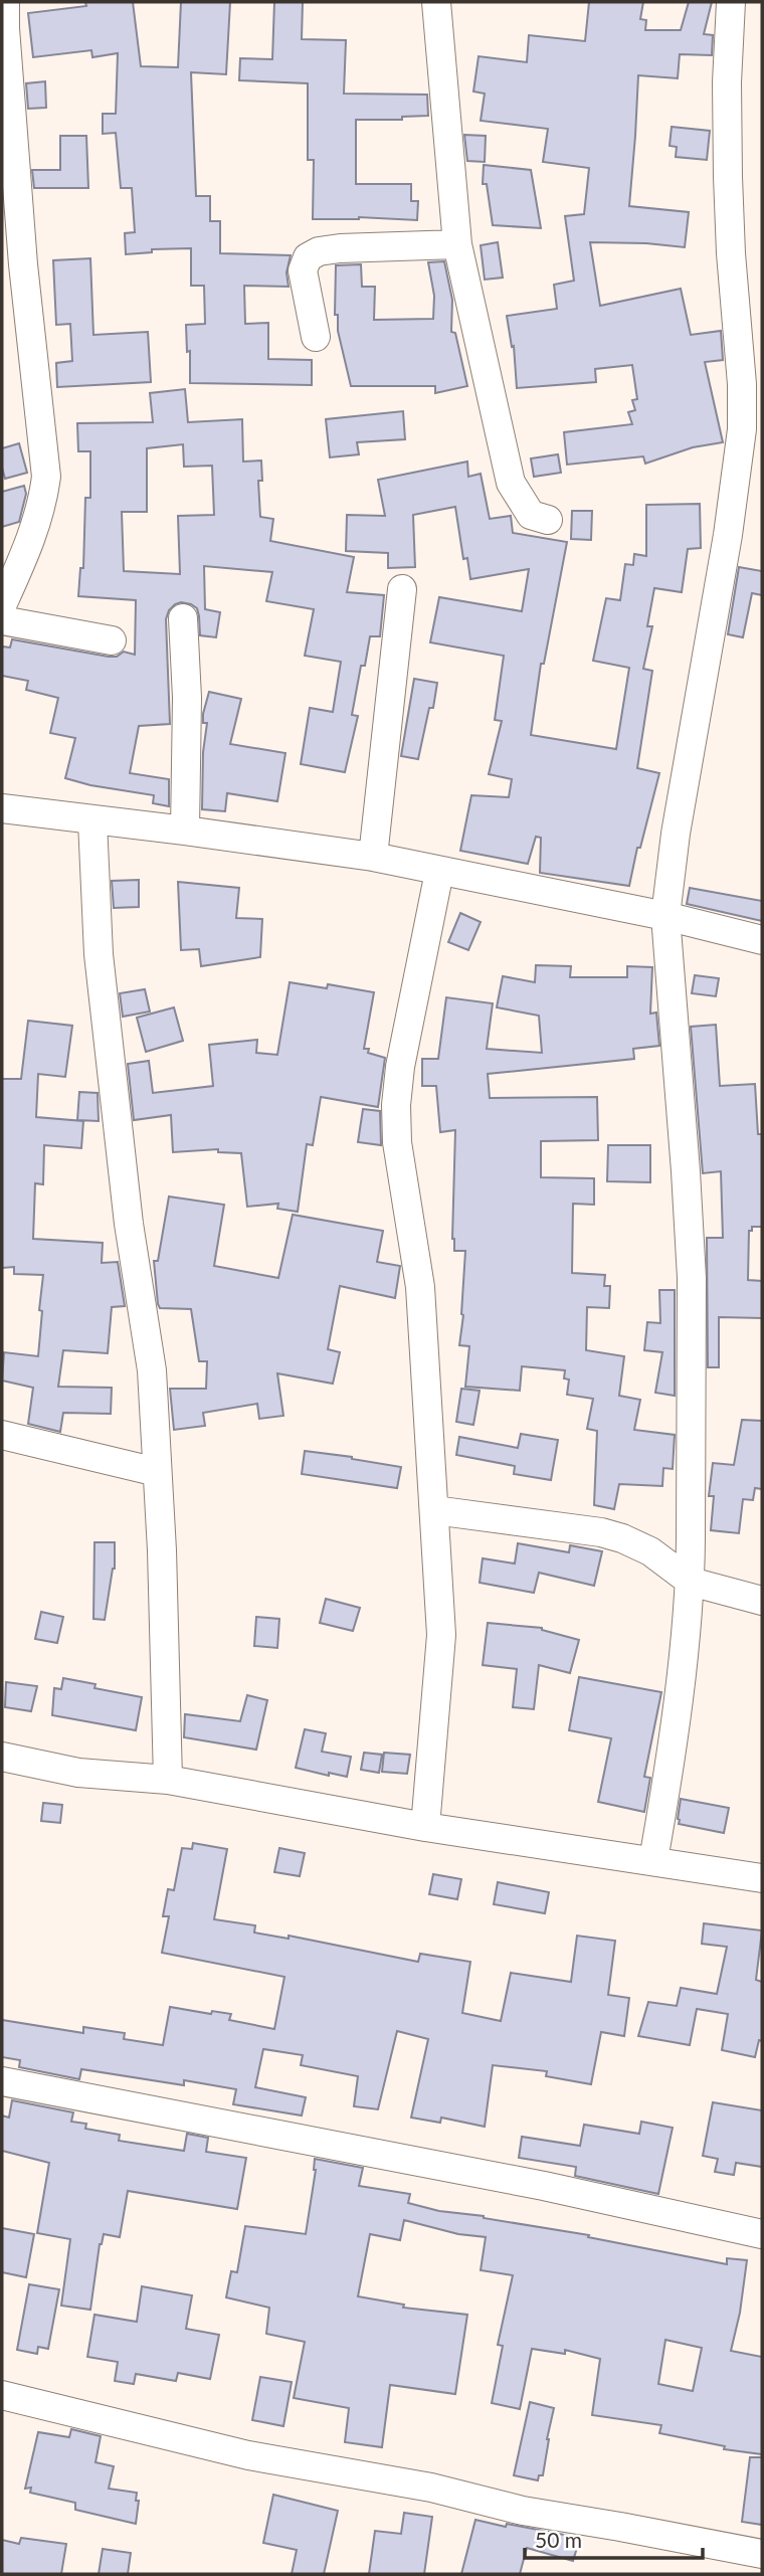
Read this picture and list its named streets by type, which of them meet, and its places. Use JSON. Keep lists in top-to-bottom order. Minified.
{"scale_bar":"50 m"}
